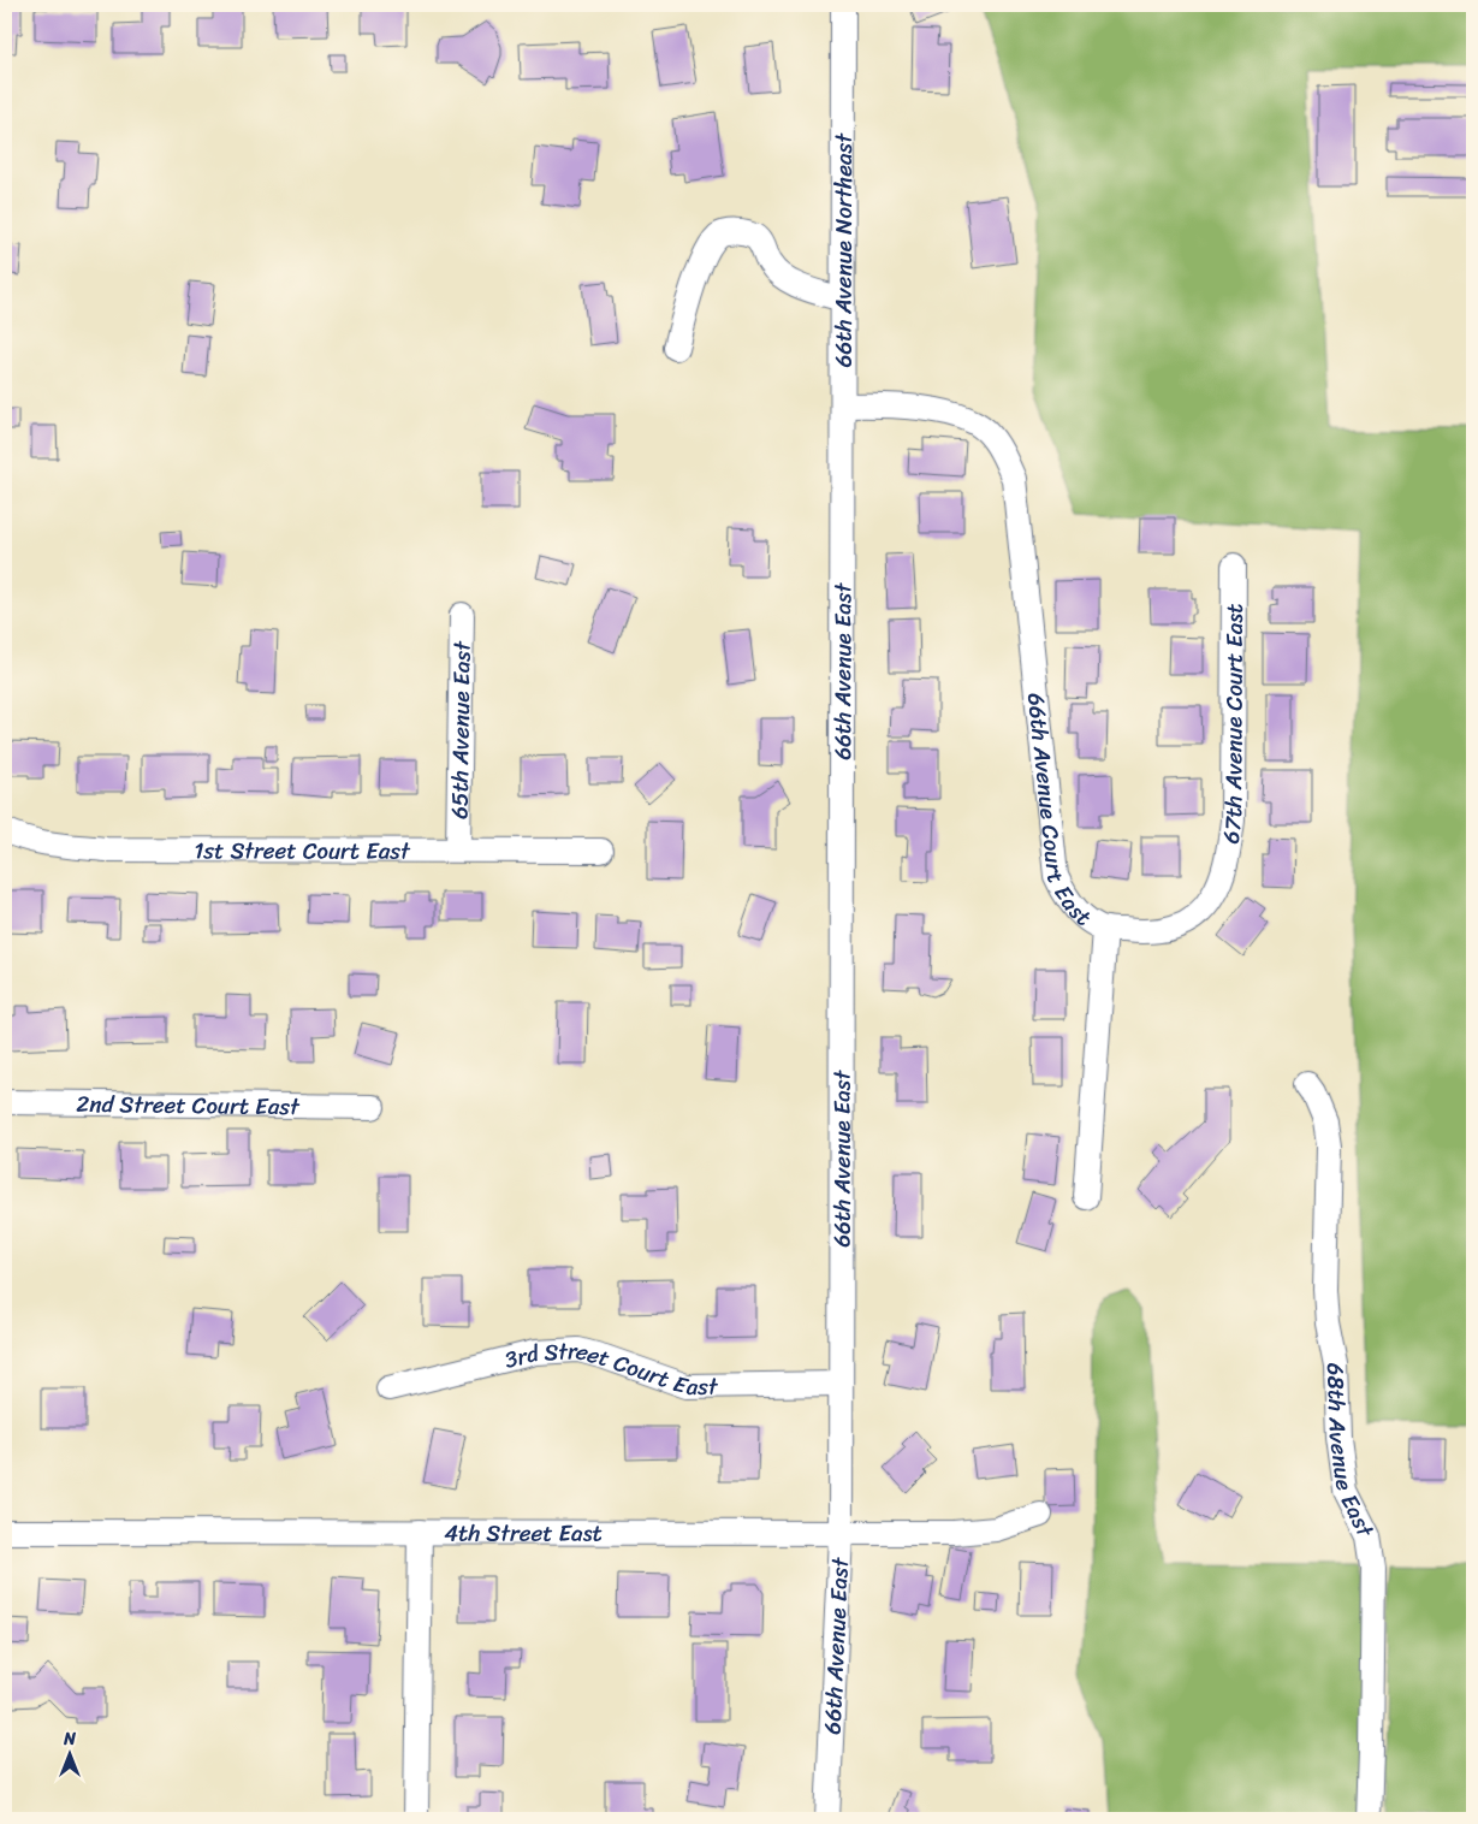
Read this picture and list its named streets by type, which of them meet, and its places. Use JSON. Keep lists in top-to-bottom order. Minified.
{"streets":{"street":["66th Avenue Northeast","66th Avenue East","67th Avenue Court East","65th Avenue East","66th Avenue Court East","1st Street Court East","2nd Street Court East","3rd Street Court East","68th Avenue East","4th Street East"]},"crossings":[["66th Avenue Northeast","66th Avenue East"],["66th Avenue Northeast","66th Avenue Court East"],["66th Avenue East","3rd Street Court East"],["66th Avenue East","4th Street East"],["67th Avenue Court East","66th Avenue Court East"],["65th Avenue East","1st Street Court East"]],"north":"top"}
